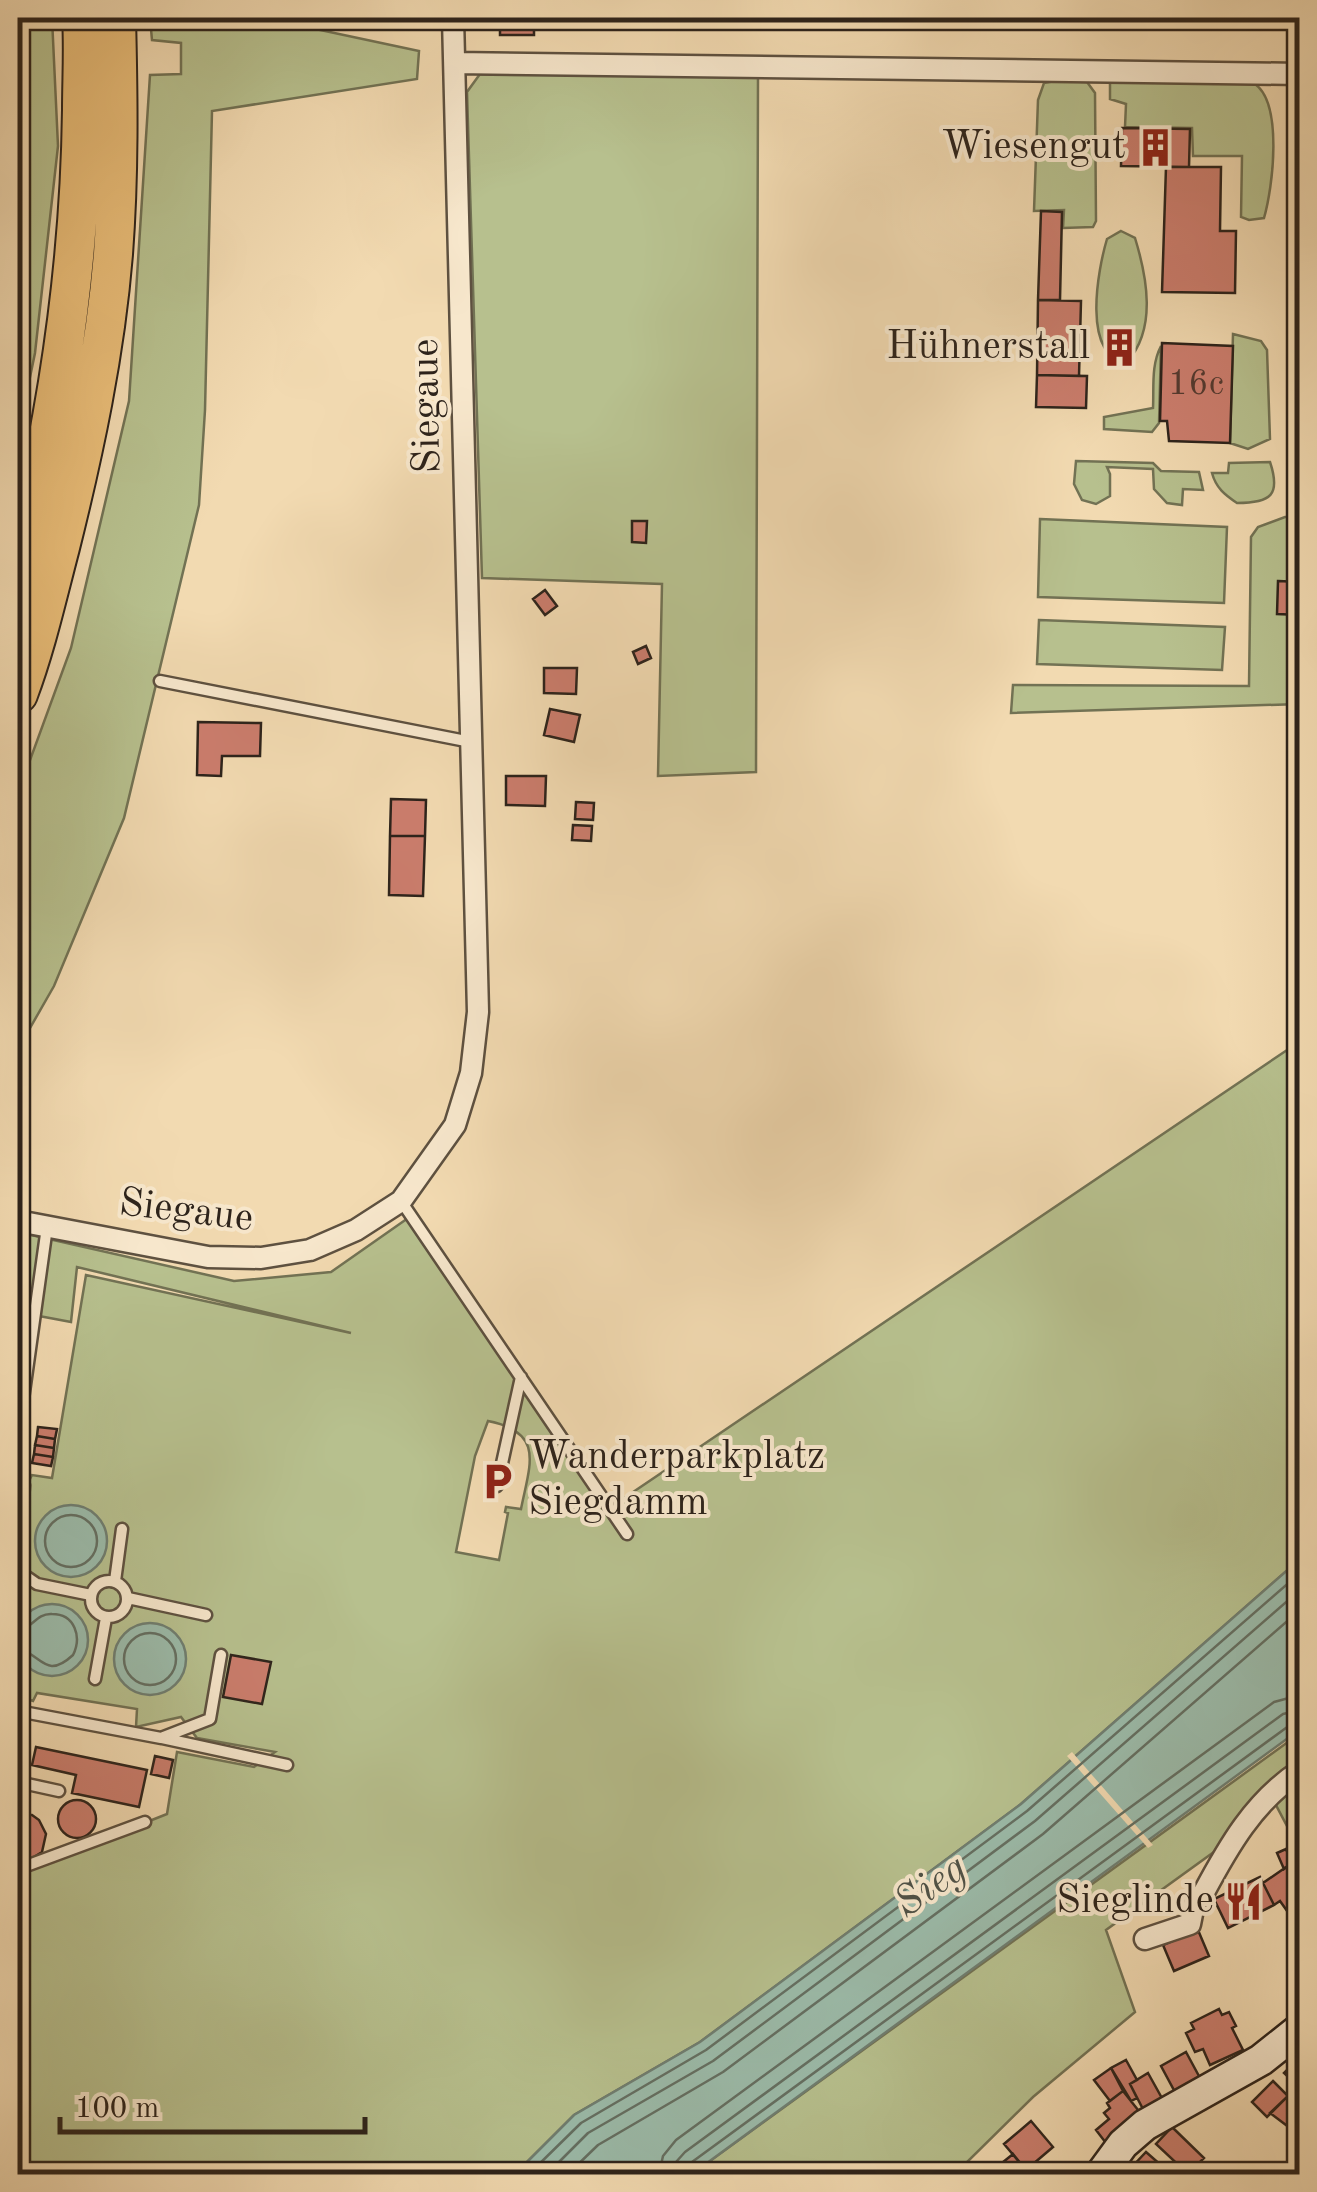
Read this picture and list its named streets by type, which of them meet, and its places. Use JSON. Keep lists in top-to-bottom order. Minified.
{"streets":{"street":["Siegaue"]},"water":["Sieg"],"places":{"building":["Wiesengut","Hühnerstall"],"parking":["Wanderparkplatz Siegdamm"],"restaurant":["Sieglinde"]},"house_numbers":["16c"],"scale_bar":"100 m"}
